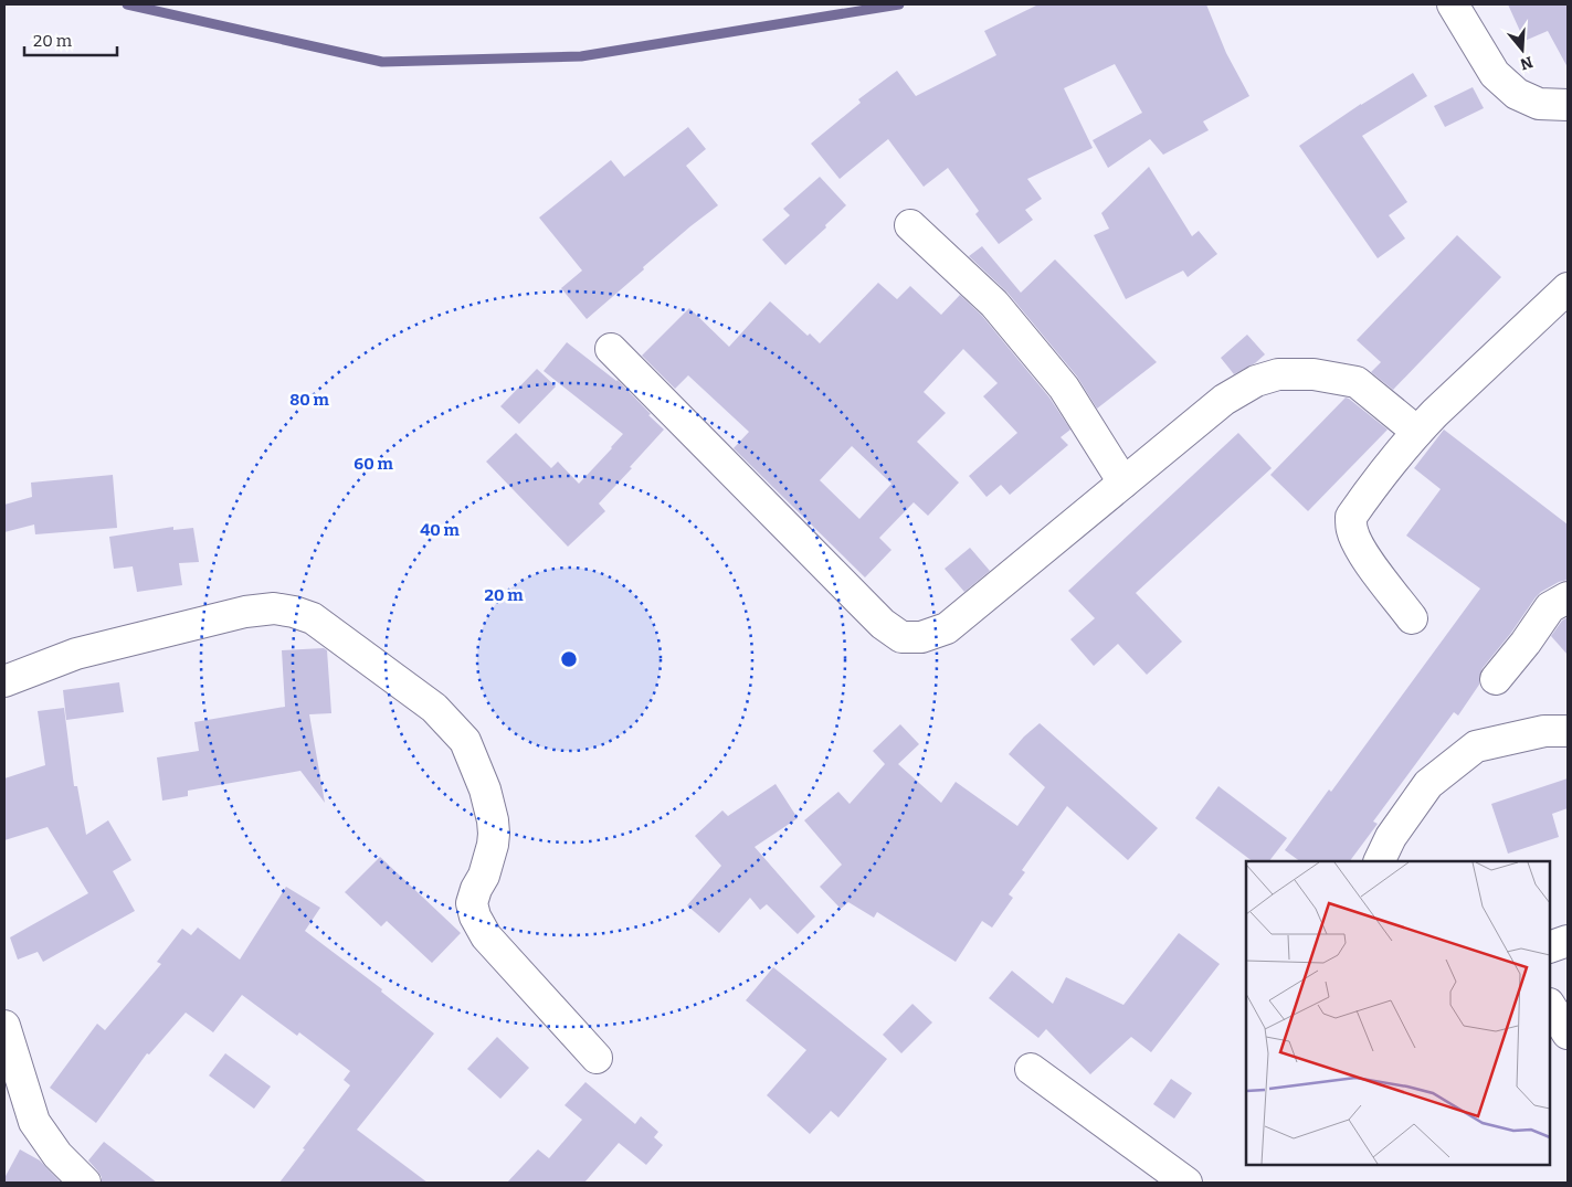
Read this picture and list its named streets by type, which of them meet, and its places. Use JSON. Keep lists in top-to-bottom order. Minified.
{"scale_bar":"20 m","north":"bottom","rings":["80 m","60 m","40 m","20 m"]}
